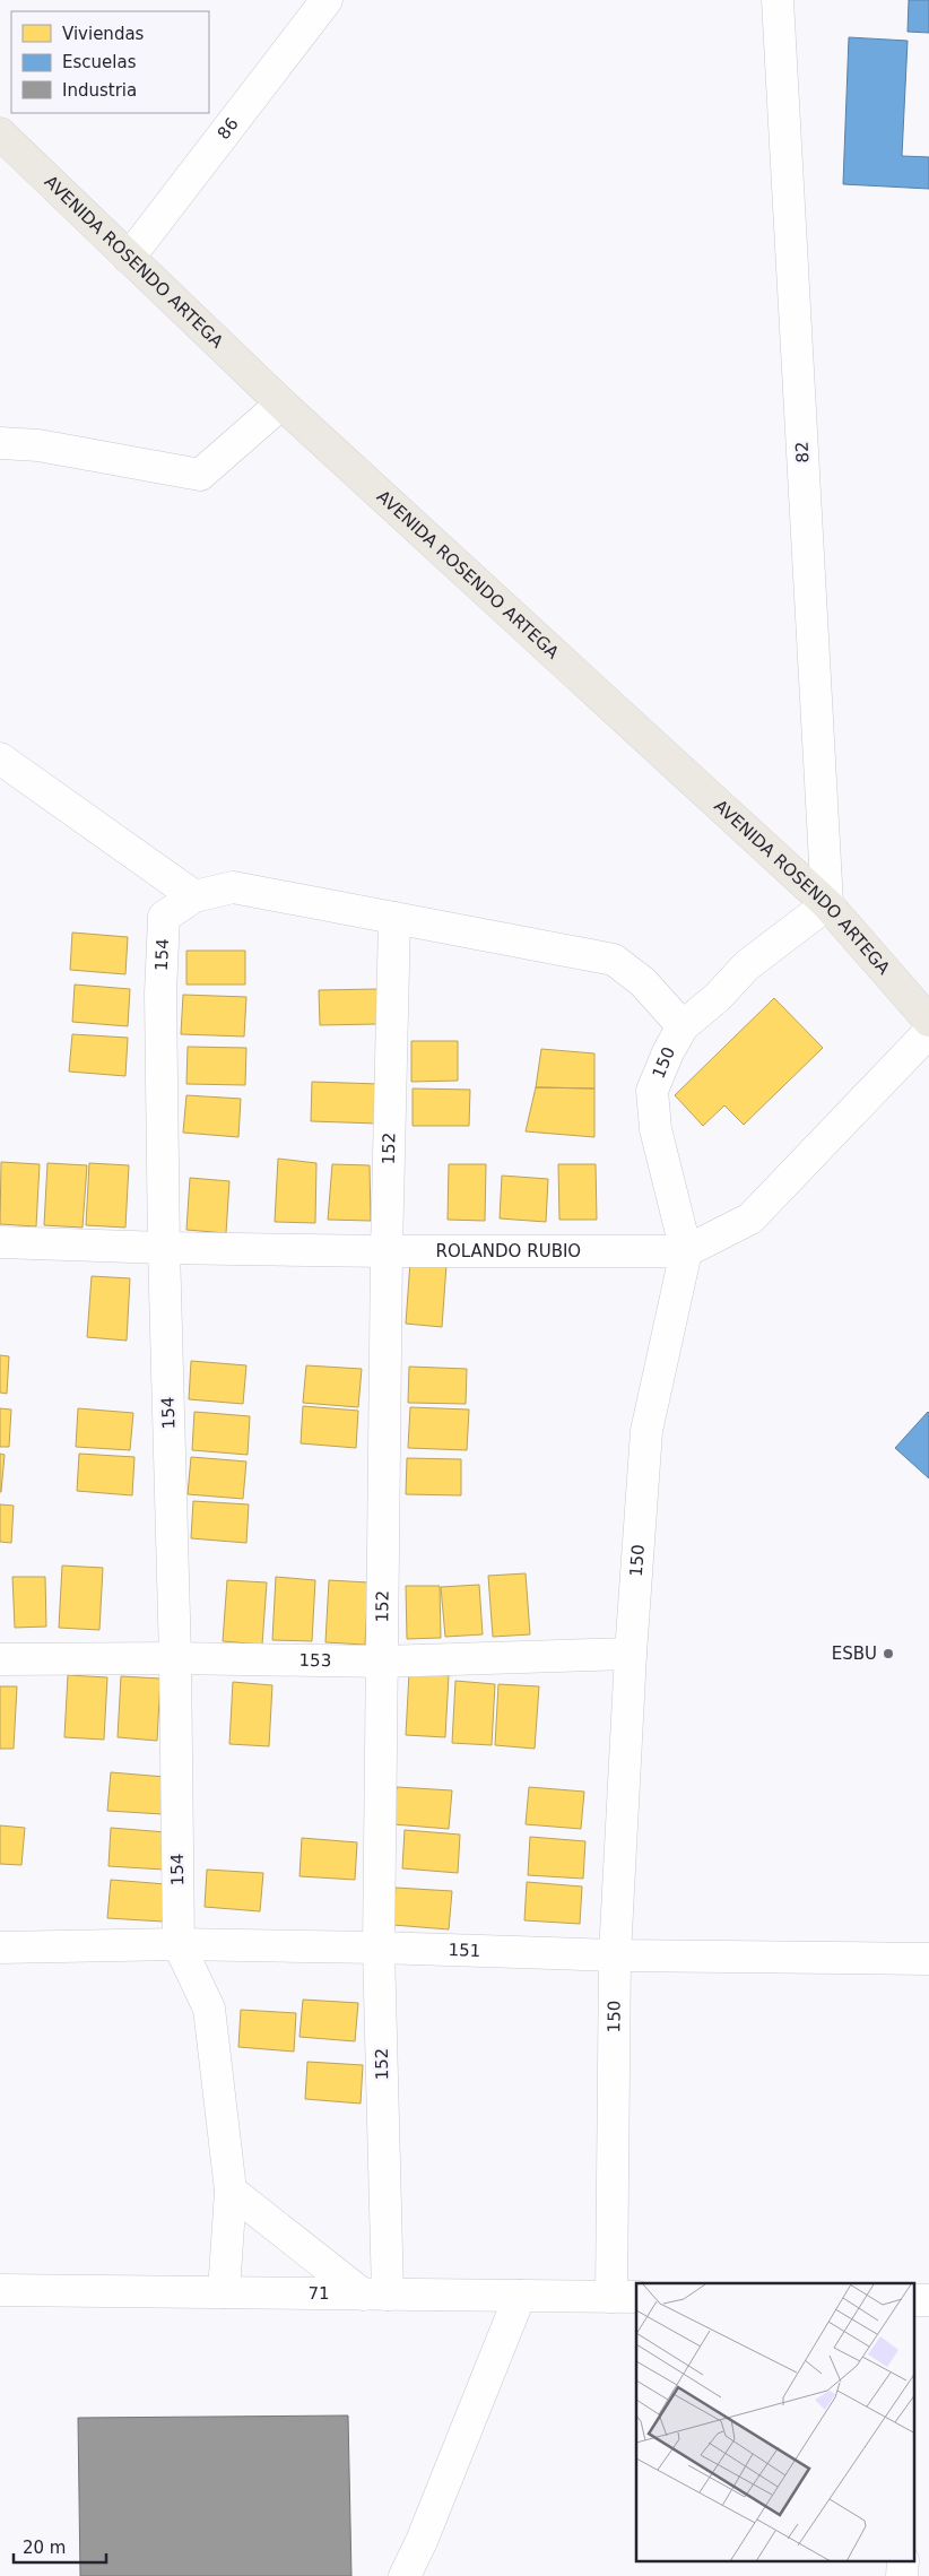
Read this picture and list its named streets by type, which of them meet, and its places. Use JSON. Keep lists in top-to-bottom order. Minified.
{"streets":{"main road":["AVENIDA ROSENDO ARTEGA"],"street":["86","82","154","150","152","ROLANDO RUBIO","153","151","71"]},"crossings":[["86","AVENIDA ROSENDO ARTEGA"],["AVENIDA ROSENDO ARTEGA","82"],["AVENIDA ROSENDO ARTEGA","150"],["82","150"],["154","ROLANDO RUBIO"],["154","153"],["154","151"],["150","ROLANDO RUBIO"],["150","153"],["150","151"],["150","71"],["152","ROLANDO RUBIO"],["152","153"],["152","151"],["152","71"]],"places":["ESBU"],"legend":["Viviendas","Escuelas","Industria"],"scale_bar":"20 m"}
